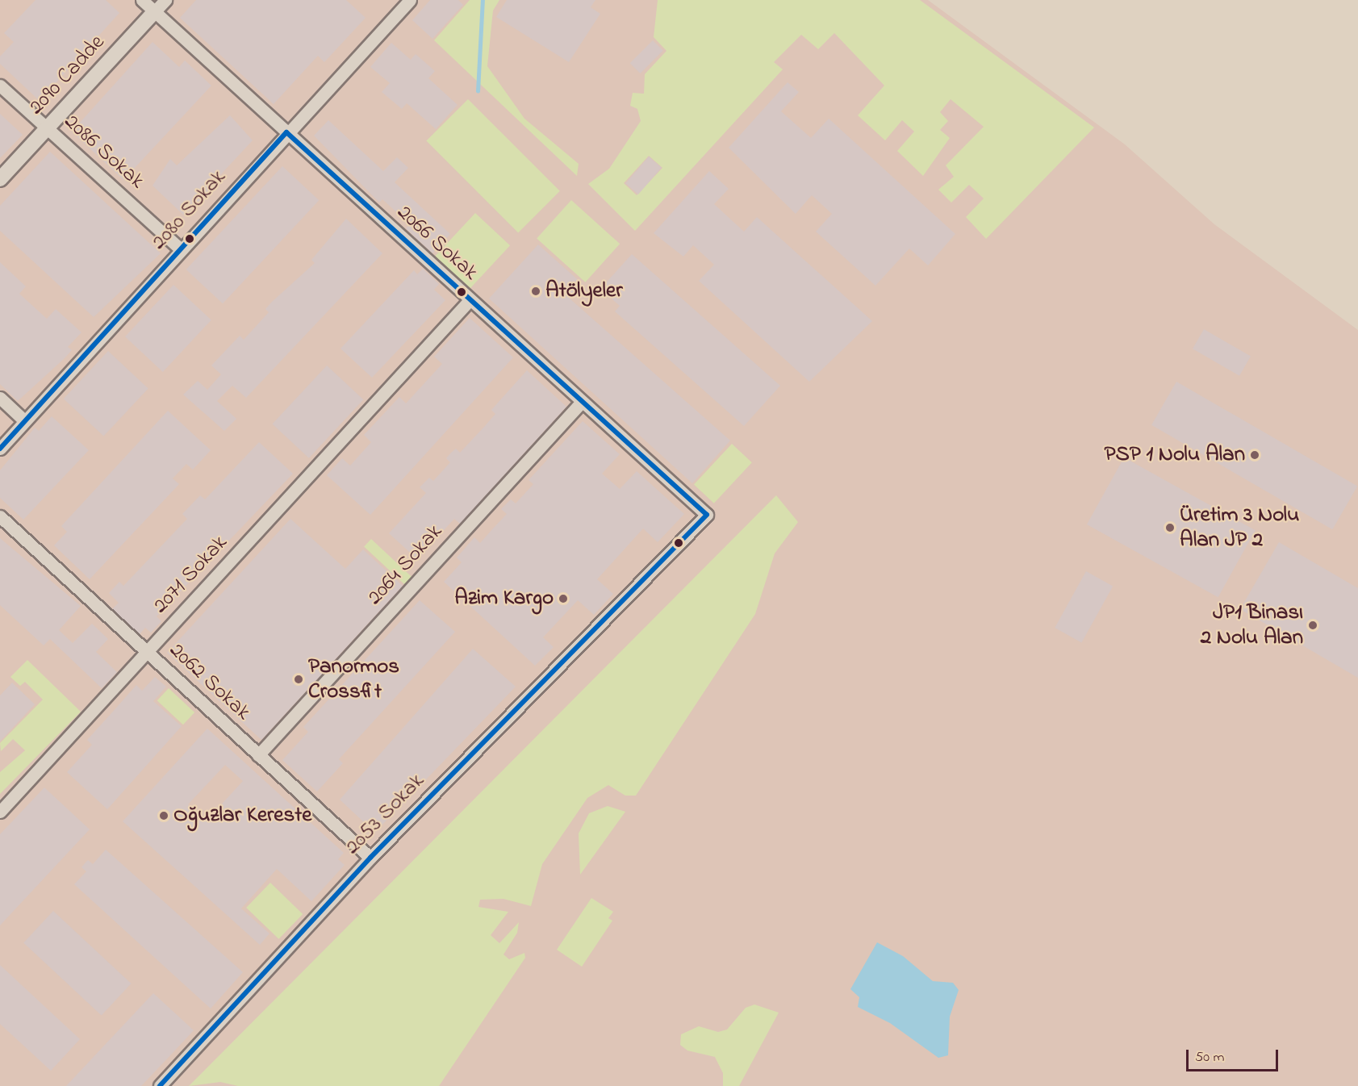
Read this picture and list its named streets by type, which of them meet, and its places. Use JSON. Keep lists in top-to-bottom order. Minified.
{"streets":{"street":["2090 Cadde","2086 Sokak","2080 Sokak","2066 Sokak","2064 Sokak","2071 Sokak","2062 Sokak","2053 Sokak"]},"crossings":[["2090 Cadde","2086 Sokak"],["2090 Cadde","2066 Sokak"],["2086 Sokak","2080 Sokak"],["2080 Sokak","2066 Sokak"],["2066 Sokak","2064 Sokak"],["2066 Sokak","2071 Sokak"],["2066 Sokak","2053 Sokak"],["2064 Sokak","2062 Sokak"],["2071 Sokak","2062 Sokak"],["2062 Sokak","2053 Sokak"]],"places":["Atölyeler","PSP 1 Nolu Alan","Üretim 3 Nolu Alan JP 2","Azim Kargo","JP1 Binası 2 Nolu Alan","Panormos Crossfit","Oğuzlar Kereste"],"scale_bar":"50 m"}
